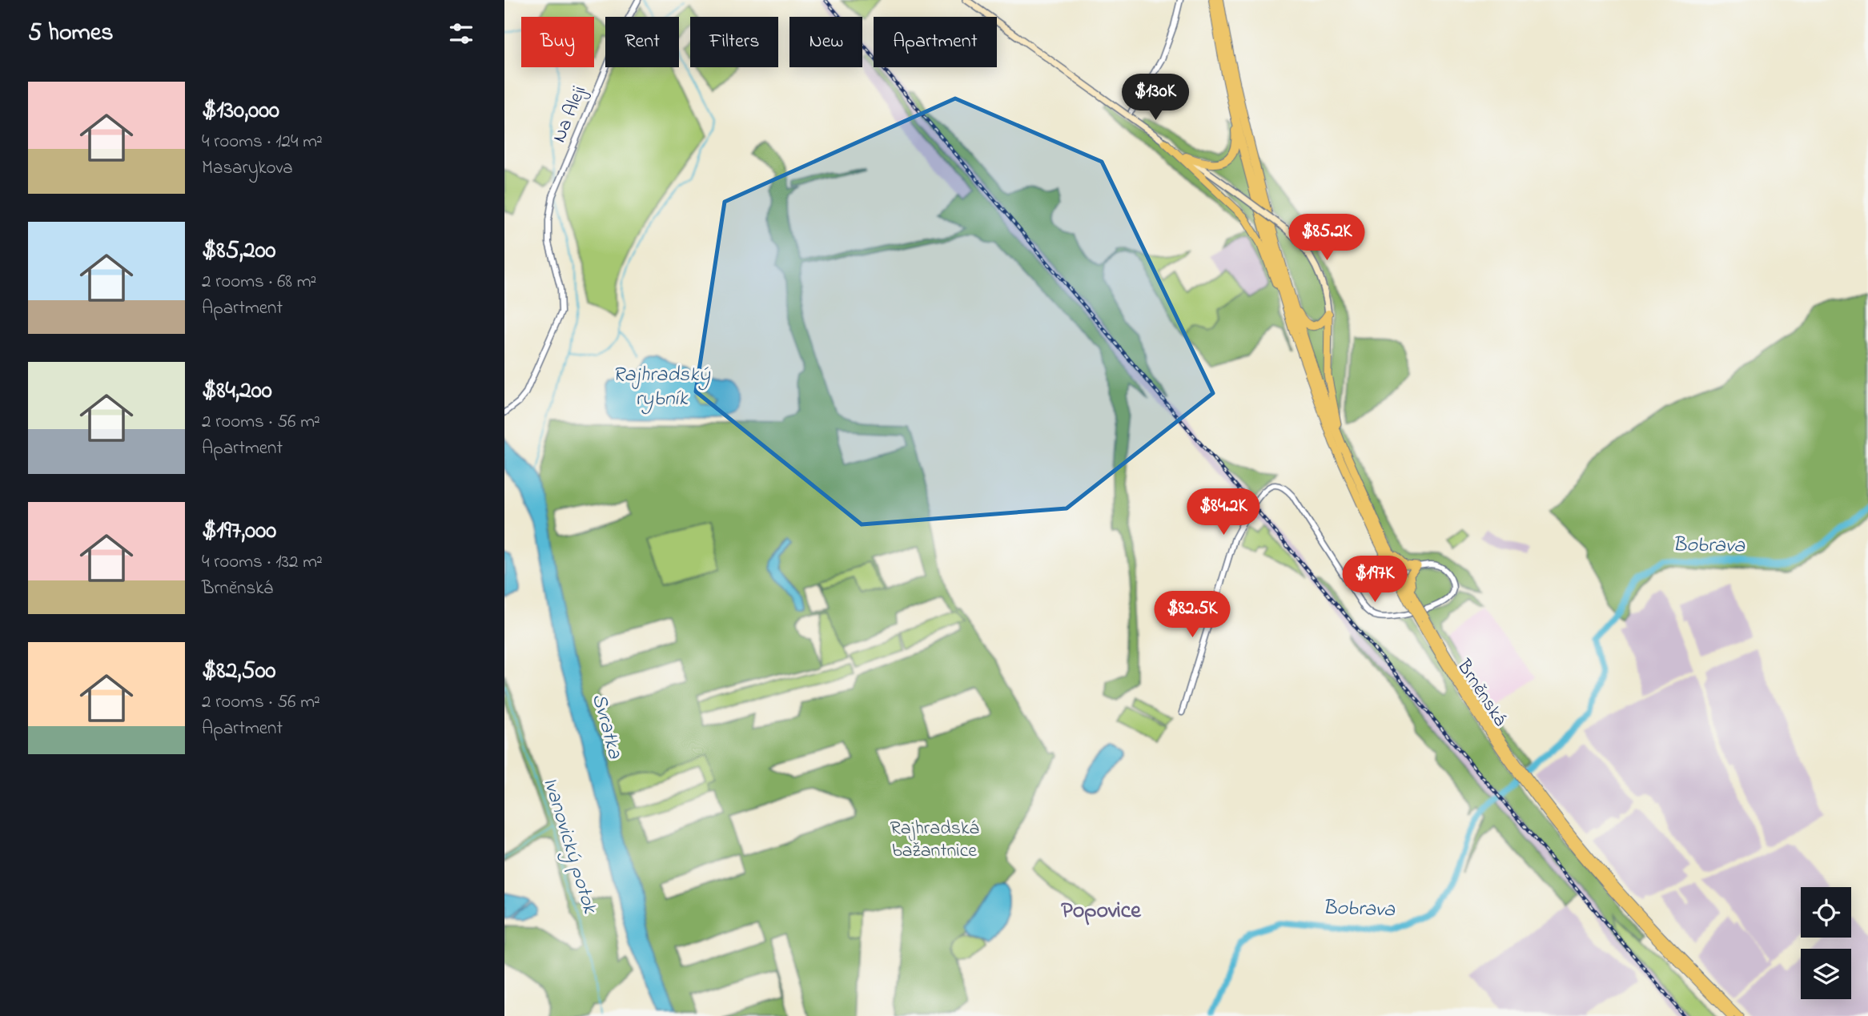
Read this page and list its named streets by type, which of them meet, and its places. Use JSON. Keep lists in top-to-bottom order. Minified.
{"streets":{"highway":["Brněnská"],"street":["Na Aleji"]},"districts":["Popovice"],"water":["Rajhradský rybník","Bobrava","Svratka","Ivanovický potok"],"parks":["Rajhradská bažantnice"],"page":{"heading":"5 homes","chip":["Buy","Rent","Filters","New","Apartment"],"list":[{"name":"$130,000","note":"4 rooms · 124 m² · Masarykova"},{"name":"$85,200","note":"2 rooms · 68 m² · Apartment"},{"name":"$84,200","note":"2 rooms · 56 m² · Apartment"},{"name":"$197,000","note":"4 rooms · 132 m² · Brněnská"},{"name":"$82,500","note":"2 rooms · 56 m² · Apartment"}],"price":["$130K","$85.2K","$84.2K","$197K","$82.5K"]}}
